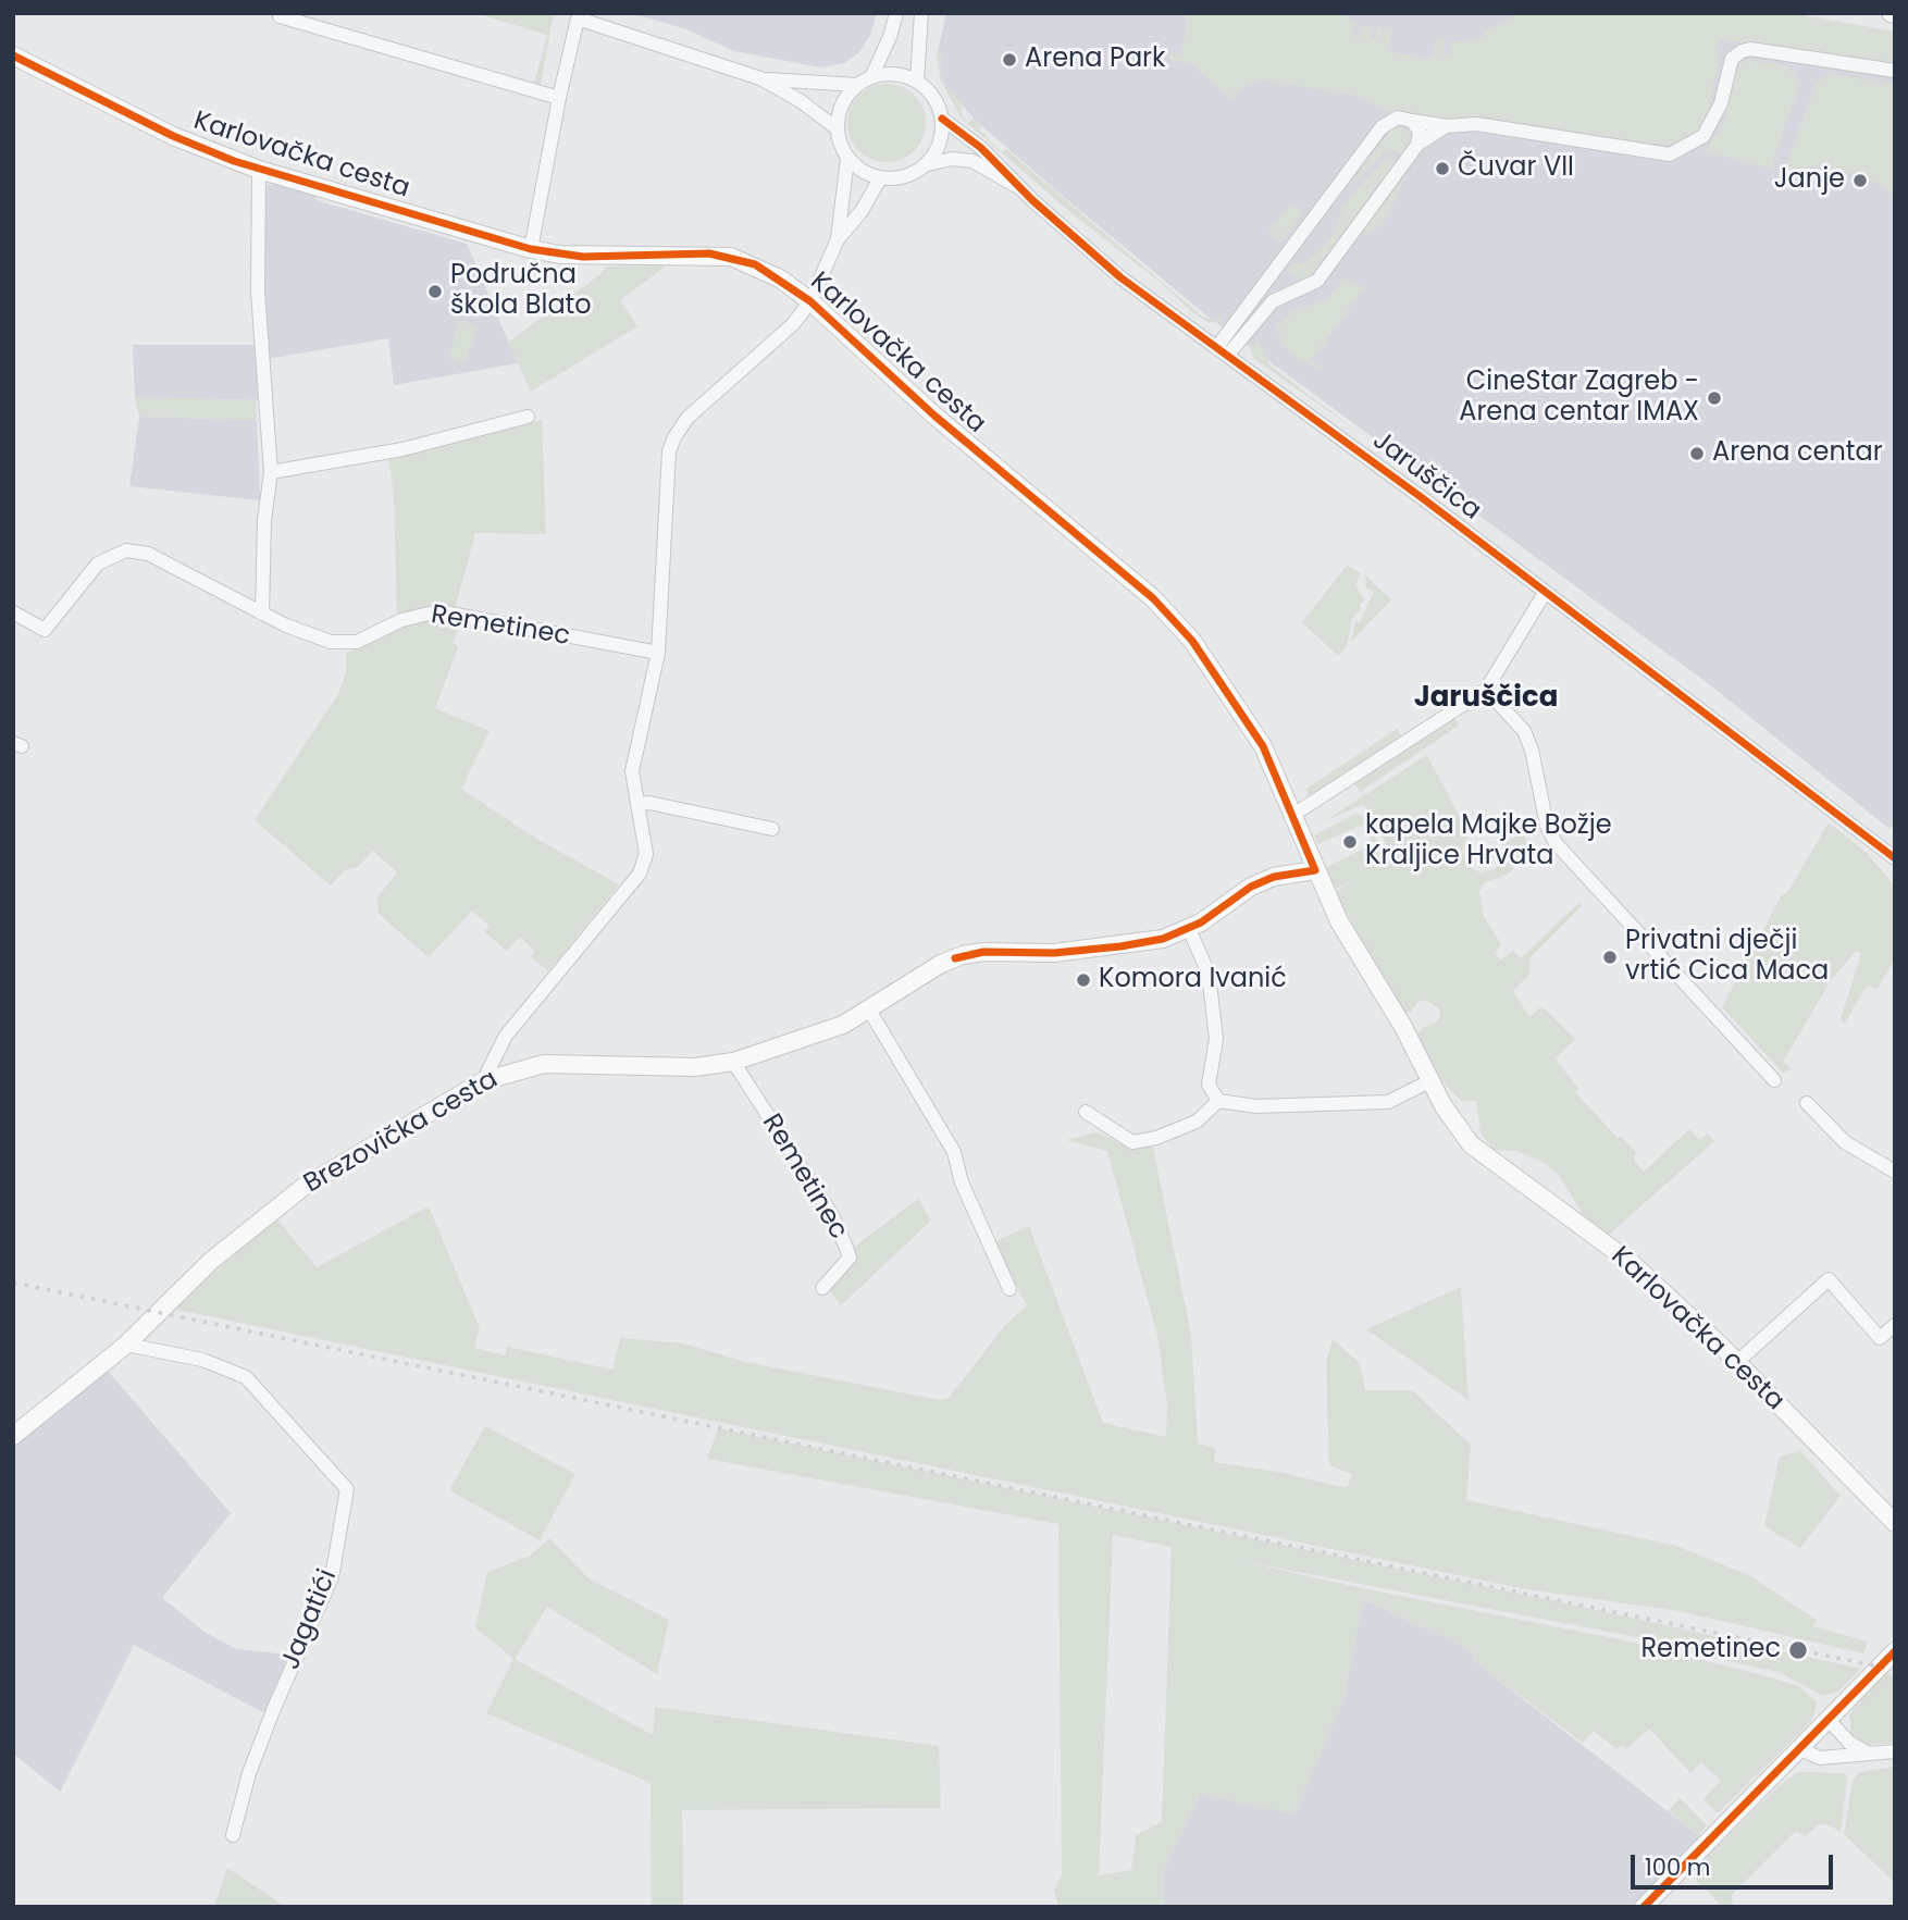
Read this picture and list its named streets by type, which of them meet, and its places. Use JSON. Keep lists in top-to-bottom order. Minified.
{"streets":{"main road":["Karlovačka cesta","Brezovička cesta"],"street":["Jaruščica","Remetinec","Jagatići"]},"crossings":[["Karlovačka cesta","Remetinec"],["Karlovačka cesta","Brezovička cesta"],["Remetinec","Brezovička cesta"],["Brezovička cesta","Jagatići"]],"districts":["Jaruščica"],"places":["Arena Park","Čuvar VII","Janje","Područna škola Blato","CineStar Zagreb - Arena centar IMAX","Arena centar","kapela Majke Božje Kraljice Hrvata","Privatni dječji vrtić Cica Maca","Komora Ivanić","Remetinec"],"scale_bar":"100 m"}
